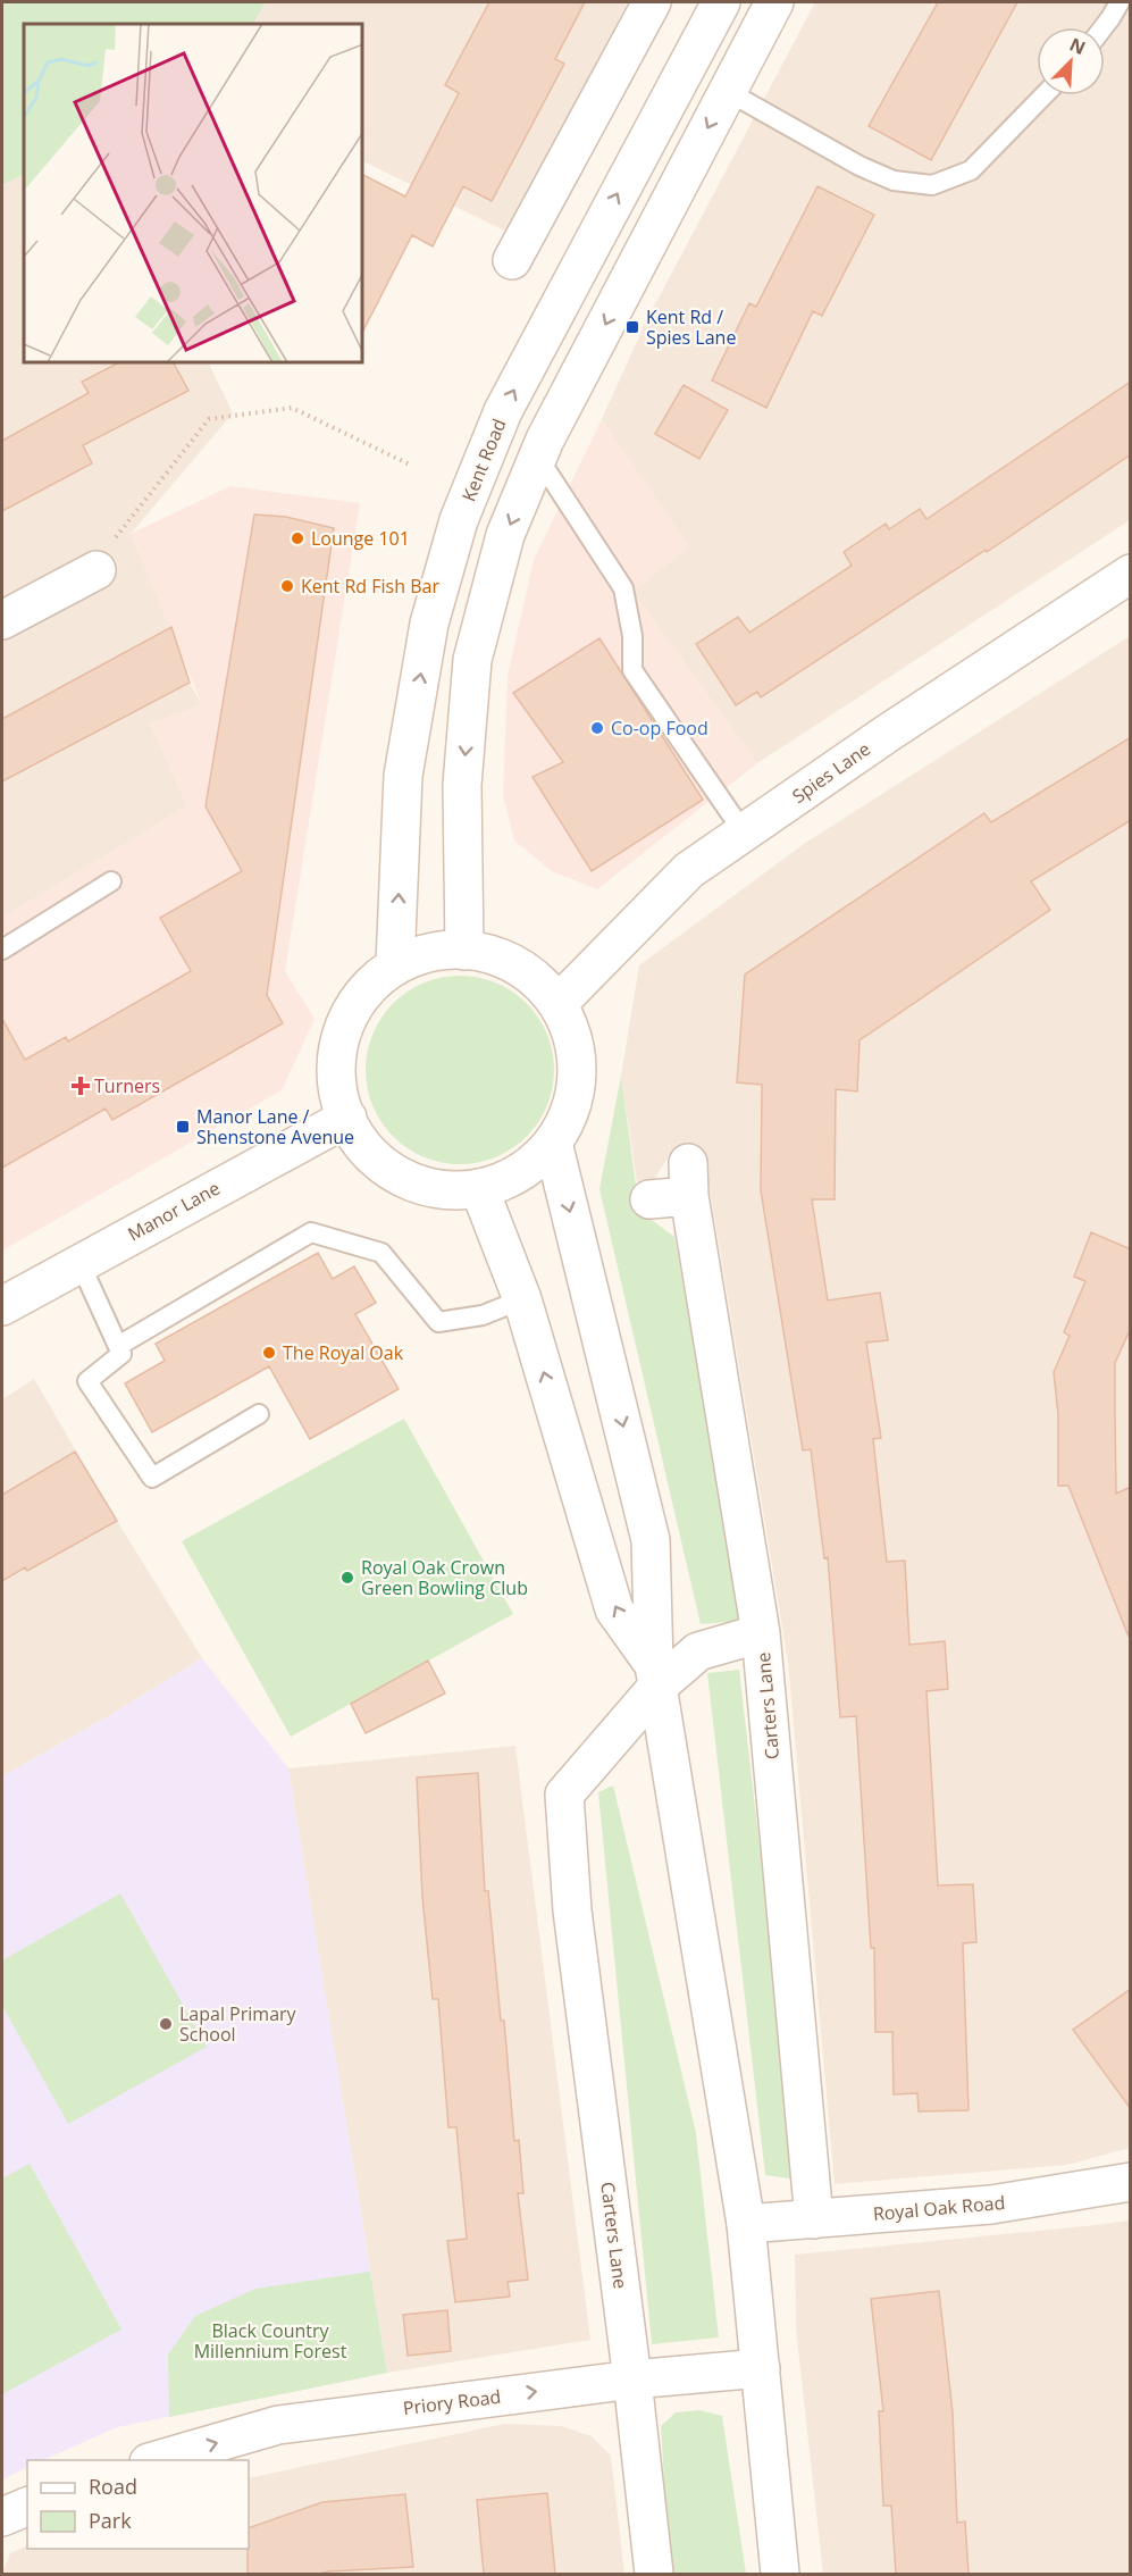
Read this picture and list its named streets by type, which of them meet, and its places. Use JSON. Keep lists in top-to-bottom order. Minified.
{"streets":{"street":["Kent Road","Spies Lane","Manor Lane","Carters Lane","Royal Oak Road","Priory Road"]},"crossings":[["Kent Road","Spies Lane"],["Kent Road","Manor Lane"],["Spies Lane","Manor Lane"],["Carters Lane","Royal Oak Road"],["Carters Lane","Priory Road"]],"one_way":["Priory Road"],"parks":["Black Country Millennium Forest"],"places":{"transit":["Kent Rd / Spies Lane","Manor Lane / Shenstone Avenue"],"other":["Lounge 101","Kent Rd Fish Bar","Co-op Food","The Royal Oak","Royal Oak Crown Green Bowling Club","Lapal Primary School"],"health":["Turners"]},"legend":["Road","Park"],"north":"top right"}
